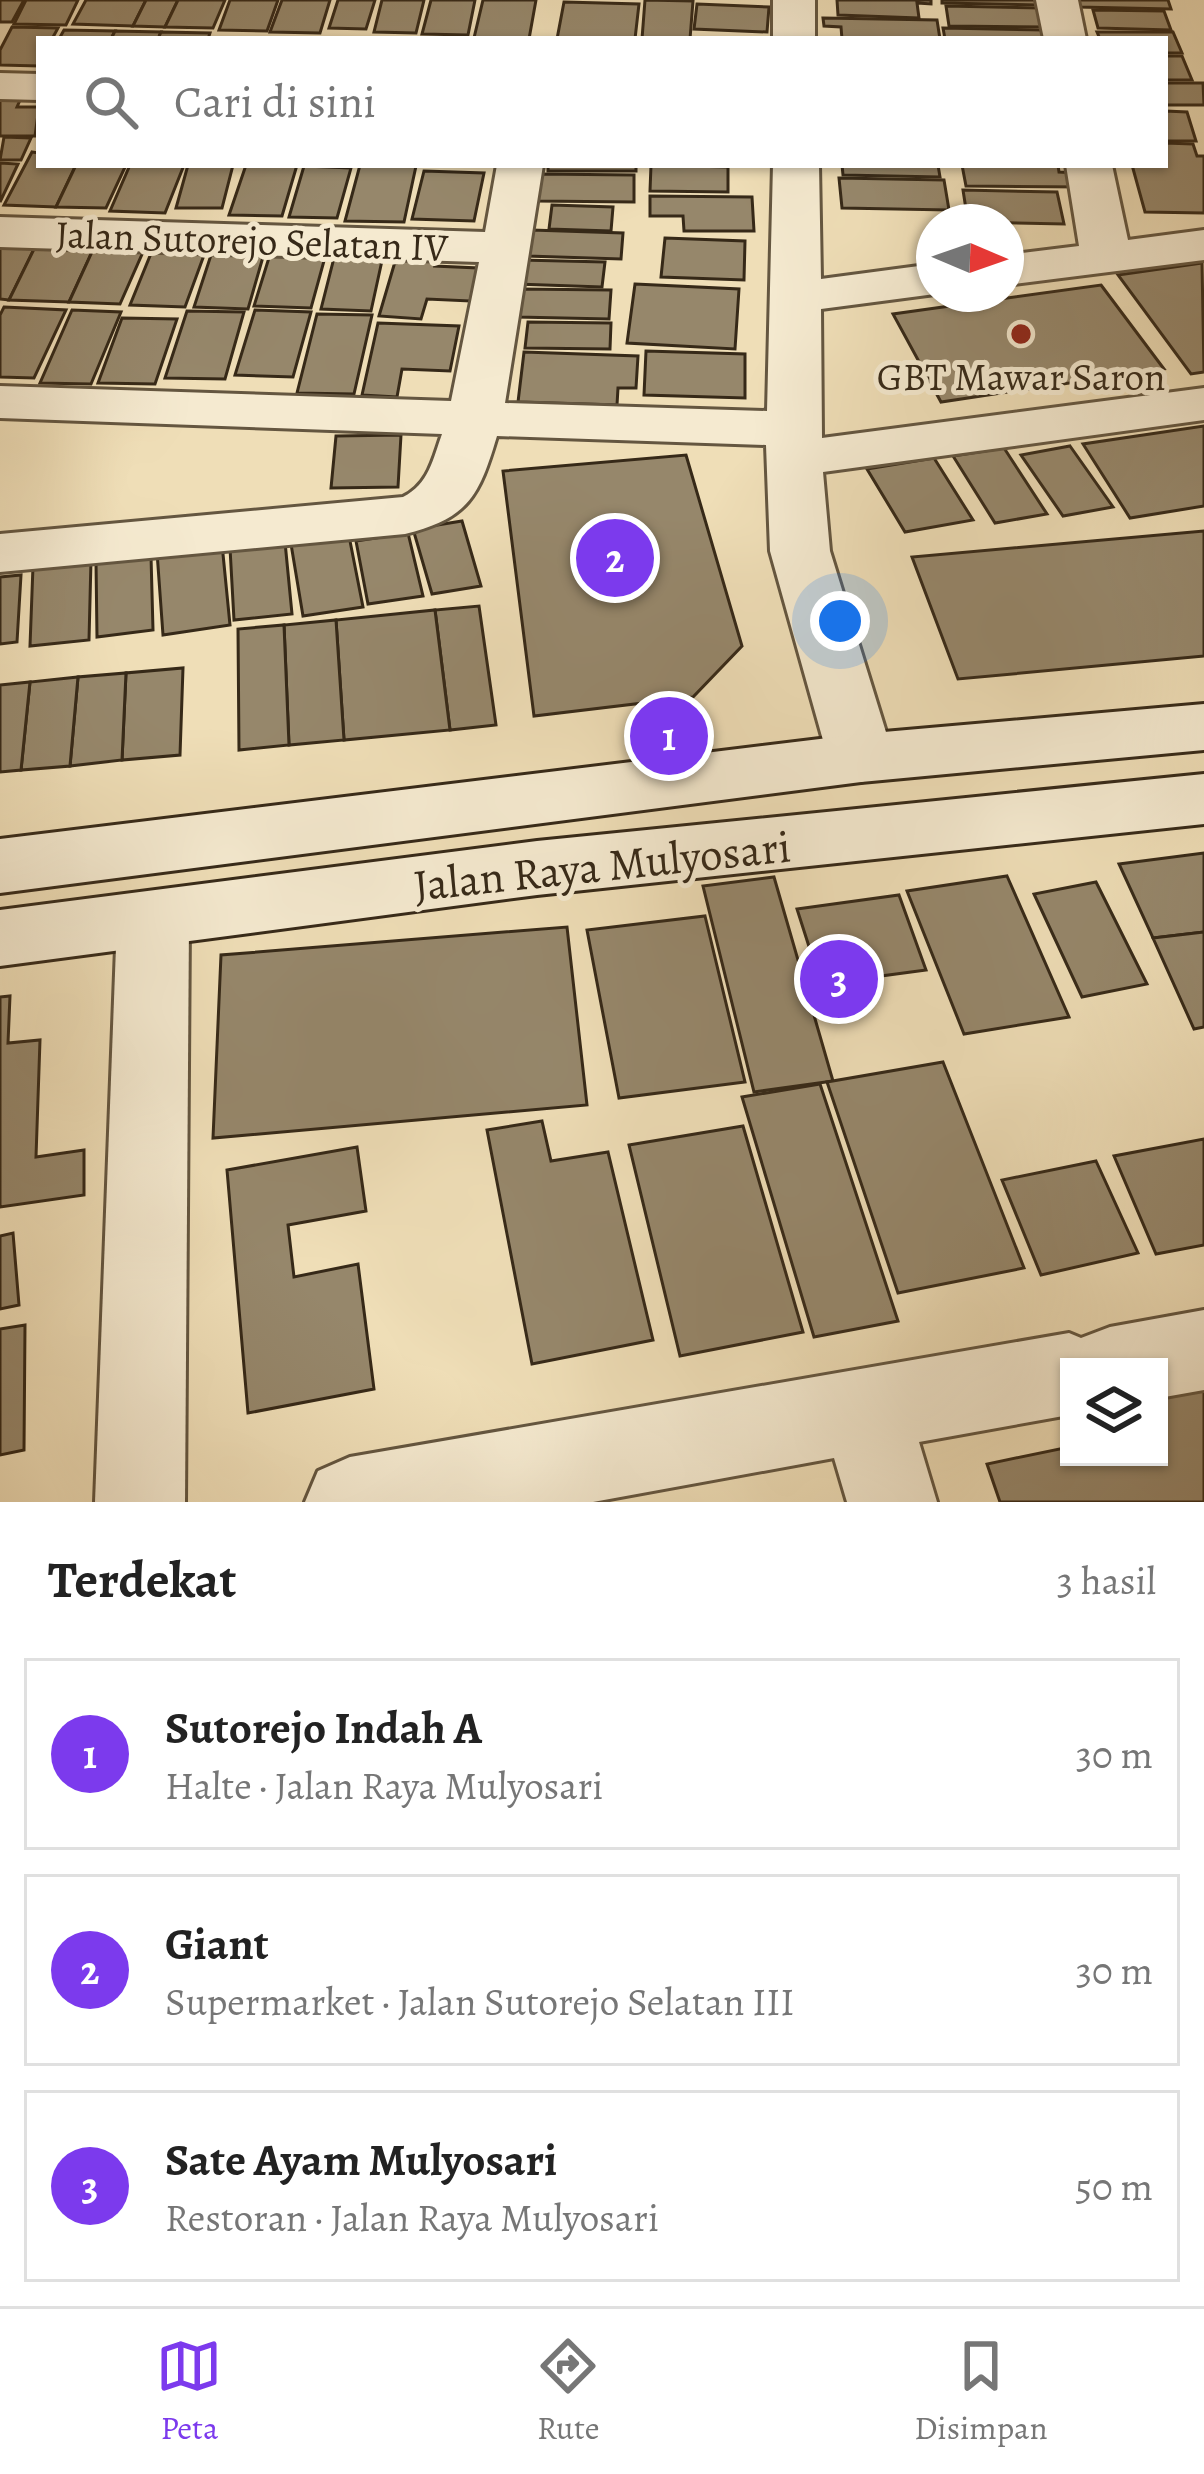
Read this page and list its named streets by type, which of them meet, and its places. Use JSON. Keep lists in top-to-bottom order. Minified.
{"streets":{"street":["Jalan Sutorejo Selatan IV","Jalan Raya Mulyosari"]},"places":["GBT Mawar Saron"],"north":"right","page":{"search":"Cari di sini","pins":["2","1","3"],"heading":["Terdekat","3 hasil"],"list":[{"mark":"1","name":"Sutorejo Indah A","note":"Halte · Jalan Raya Mulyosari","value":"30 m"},{"mark":"2","name":"Giant","note":"Supermarket · Jalan Sutorejo Selatan III","value":"30 m"},{"mark":"3","name":"Sate Ayam Mulyosari","note":"Restoran · Jalan Raya Mulyosari","value":"50 m"}],"nav":["Peta","Rute","Disimpan"]}}
